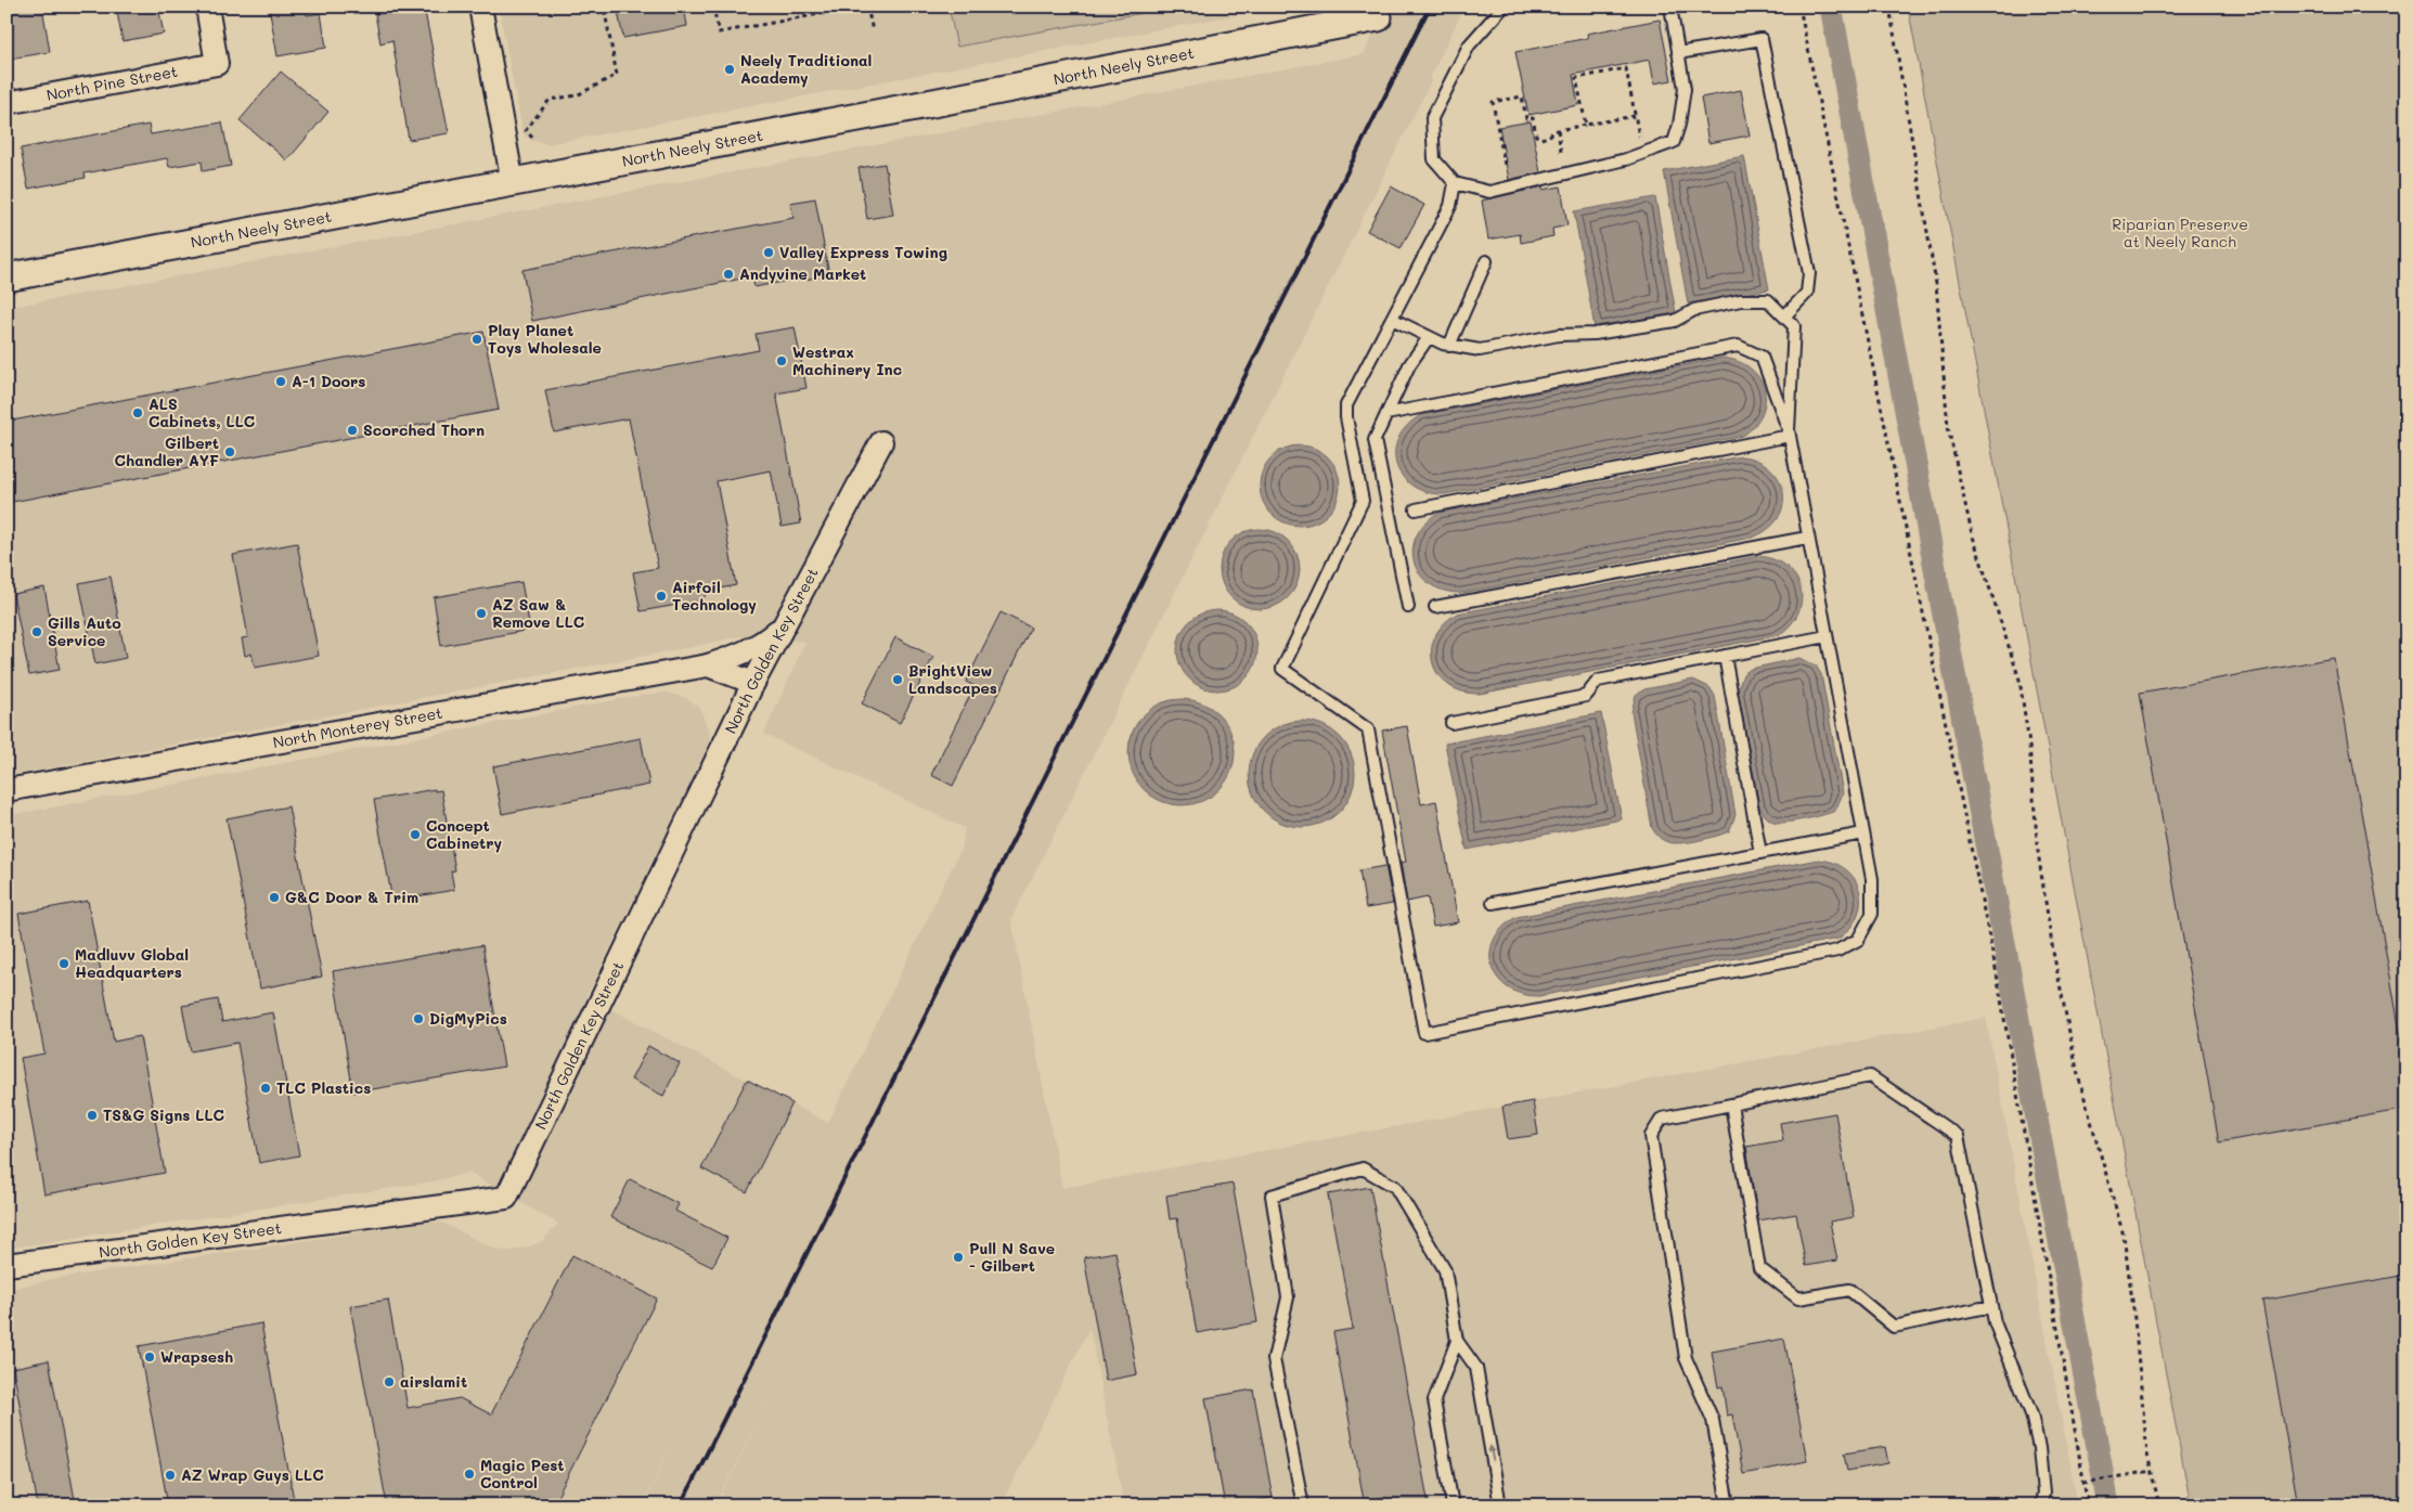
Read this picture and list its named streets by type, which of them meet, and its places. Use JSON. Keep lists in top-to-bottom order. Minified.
{"streets":{"street":["North Neely Street","North Pine Street","North Golden Key Street","North Monterey Street"]},"crossings":[["North Golden Key Street","North Monterey Street"]],"parks":["Riparian Preserve at Neely Ranch"],"places":["Neely Traditional Academy","Valley Express Towing","Andyvine Market","Play Planet Toys Wholesale","Westrax Machinery Inc","A-1 Doors","ALS Cabinets, LLC","Scorched Thorn","Gilbert Chandler AYF","Airfoil Technology","AZ Saw & Remove LLC","Gills Auto Service","BrightView Landscapes","Concept Cabinetry","G&C Door & Trim","Madluvv Global Headquarters","DigMyPics","TLC Plastics","TS&G Signs LLC","Pull N Save - Gilbert","Wrapsesh","airslamit","Magic Pest Control","AZ Wrap Guys LLC"]}
